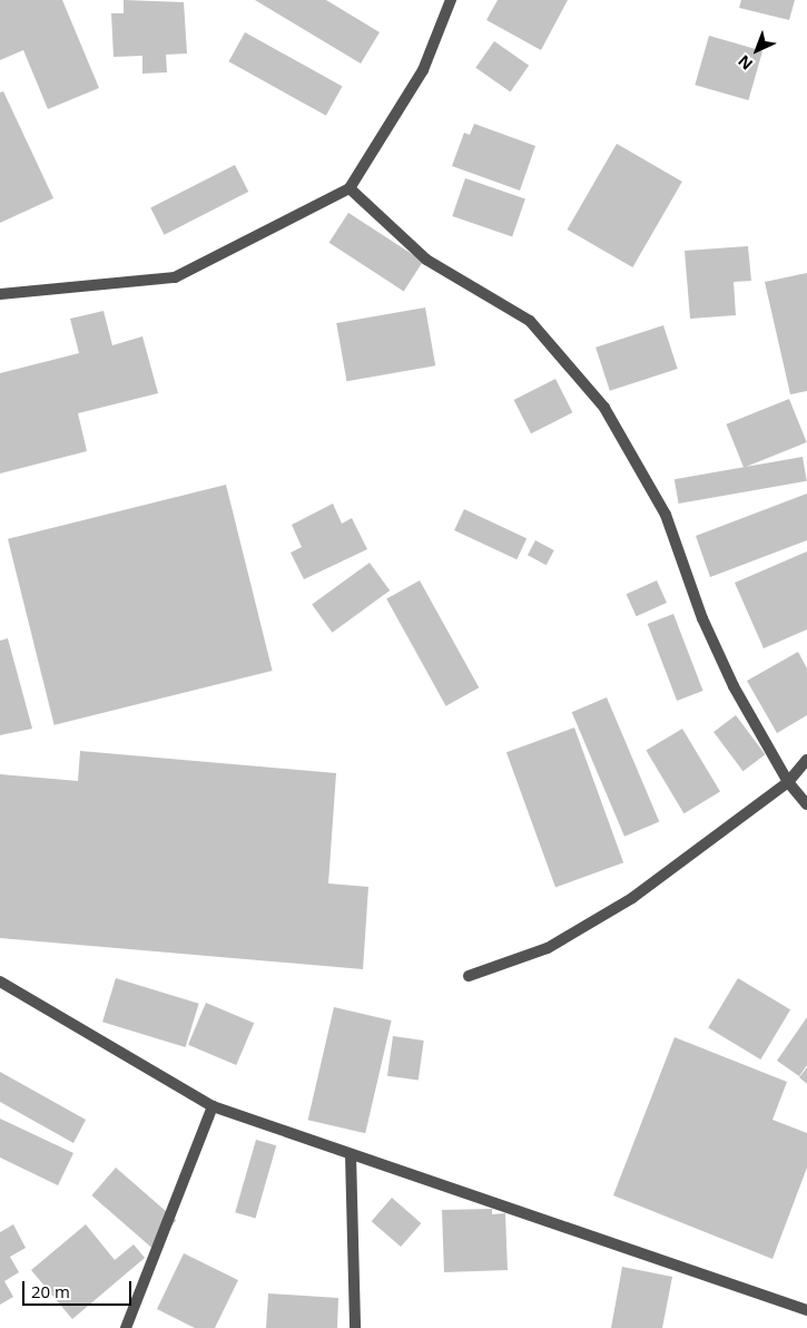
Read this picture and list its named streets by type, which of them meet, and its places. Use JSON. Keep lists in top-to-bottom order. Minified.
{"scale_bar":"20 m","north":"bottom left"}
